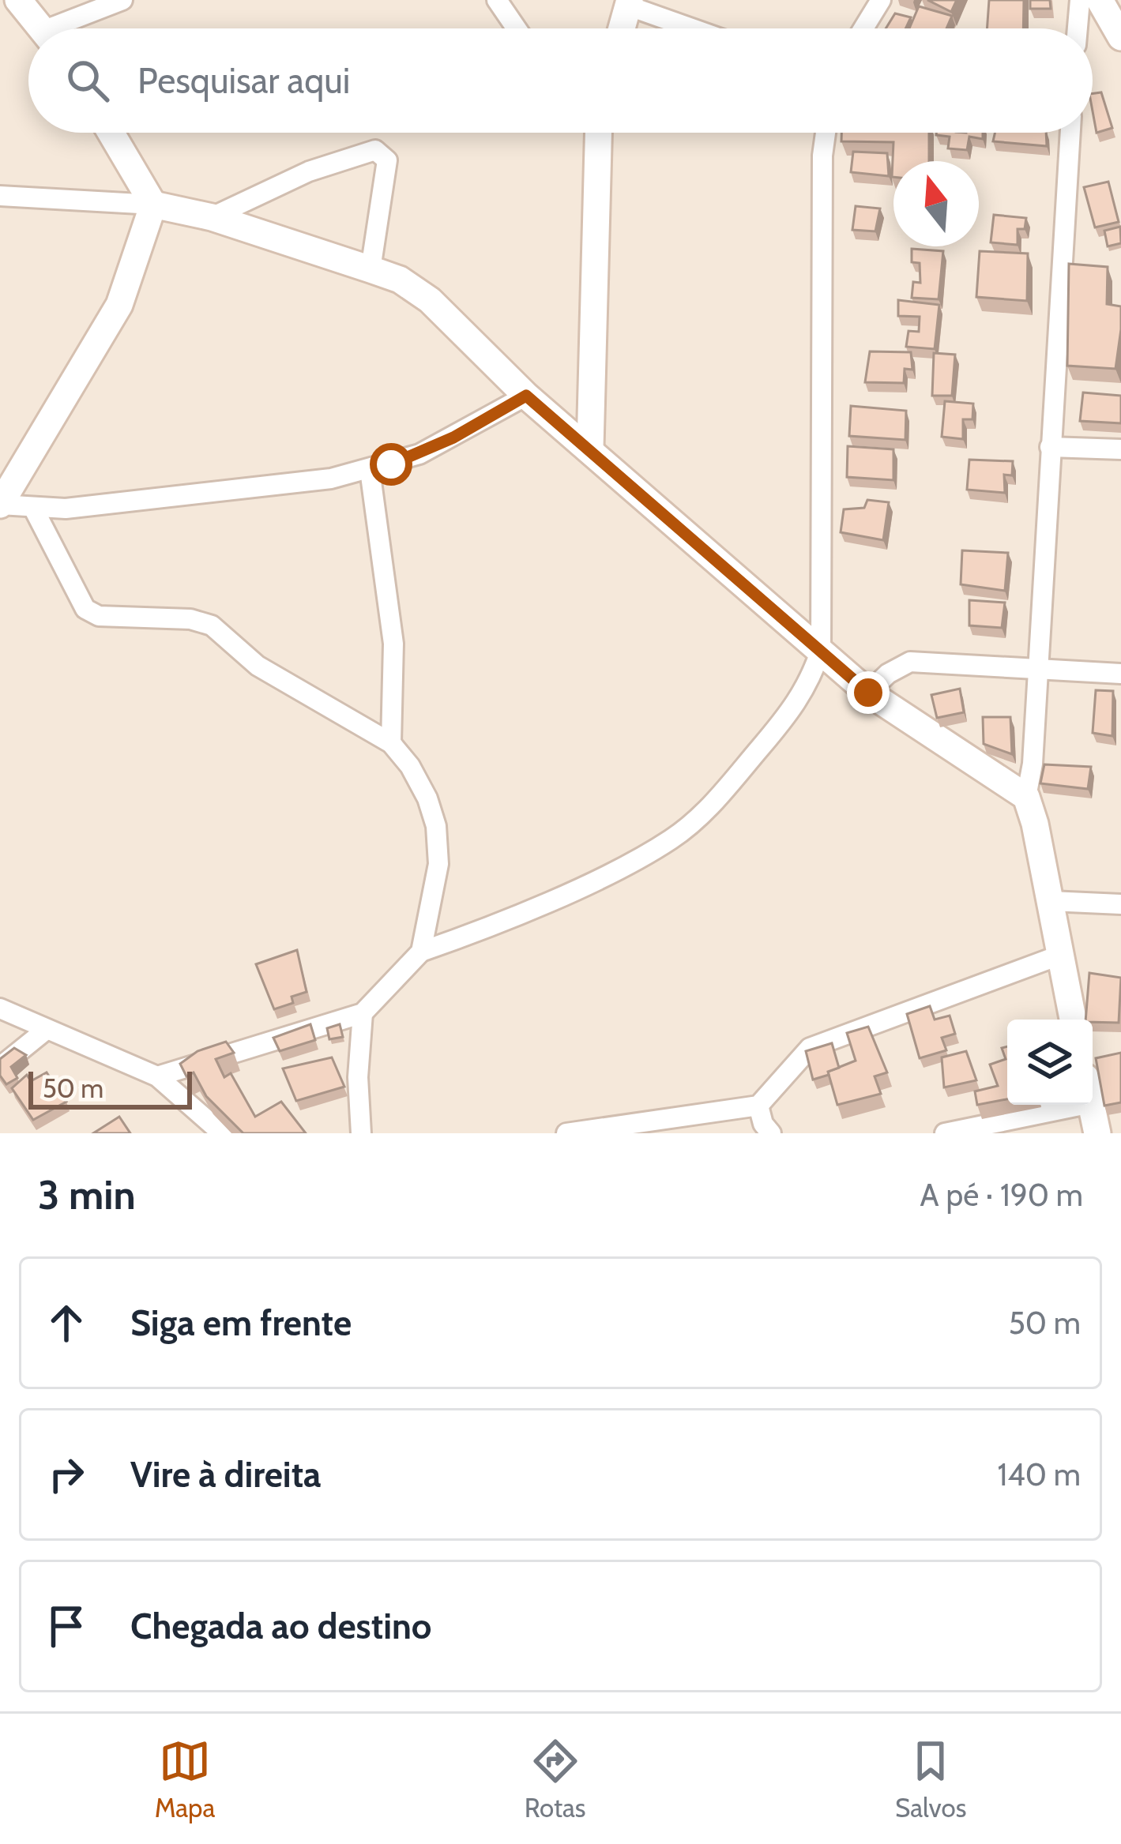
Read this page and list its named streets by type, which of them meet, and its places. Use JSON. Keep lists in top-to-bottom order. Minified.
{"scale_bar":"50 m","north":"top","page":{"search":"Pesquisar aqui","scale":"50 m","heading":["3 min","A pé · 190 m"],"list":[["Siga em frente","50 m"],["Vire à direita","140 m"],"Chegada ao destino"],"nav":["Mapa","Rotas","Salvos"]}}
